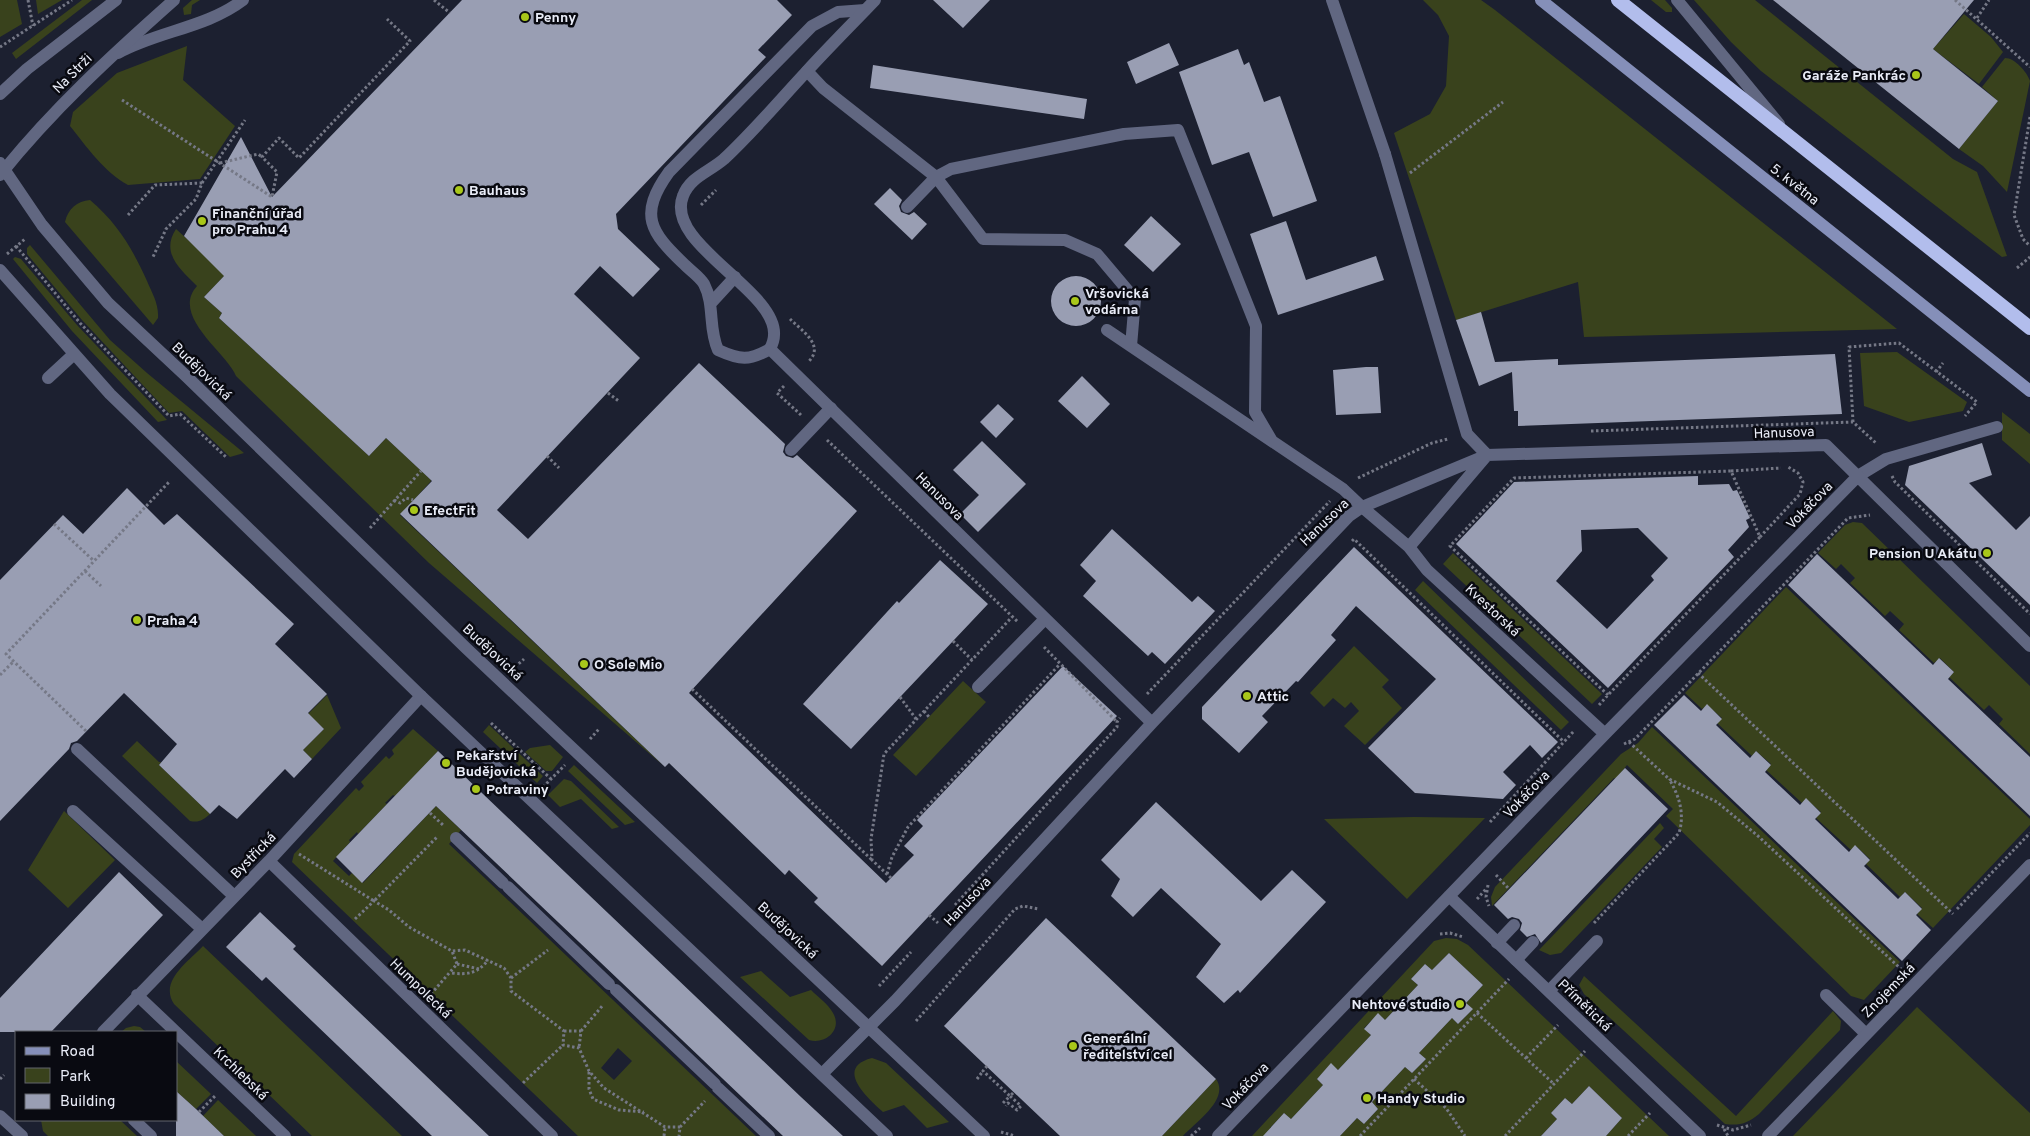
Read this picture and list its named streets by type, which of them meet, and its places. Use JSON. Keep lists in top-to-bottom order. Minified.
{"streets":{"main road":["5. května"],"street":["Na Strži","Budějovická","Hanusova","Vokáčova","Kvestorská","Bystřická","Humpolecká","Znojemská","Přímětická","Krchlebská"]},"crossings":[["Na Strži","Budějovická"],["Budějovická","Hanusova"],["Hanusova","Vokáčova"],["Hanusova","Kvestorská"],["Vokáčova","Kvestorská"],["Vokáčova","Přímětická"],["Bystřická","Humpolecká"],["Bystřická","Krchlebská"]],"places":["Penny","Garáže Pankrác","Bauhaus","Finanční úřad pro Prahu 4","Vršovická vodárna","EfectFit","Pension U Akátu","Praha 4","O Sole Mio","Attic","Pekařství Budějovická","Potraviny","Nehtové studio","Generální ředitelství cel","Handy Studio"],"legend":["Road","Park","Building"]}
